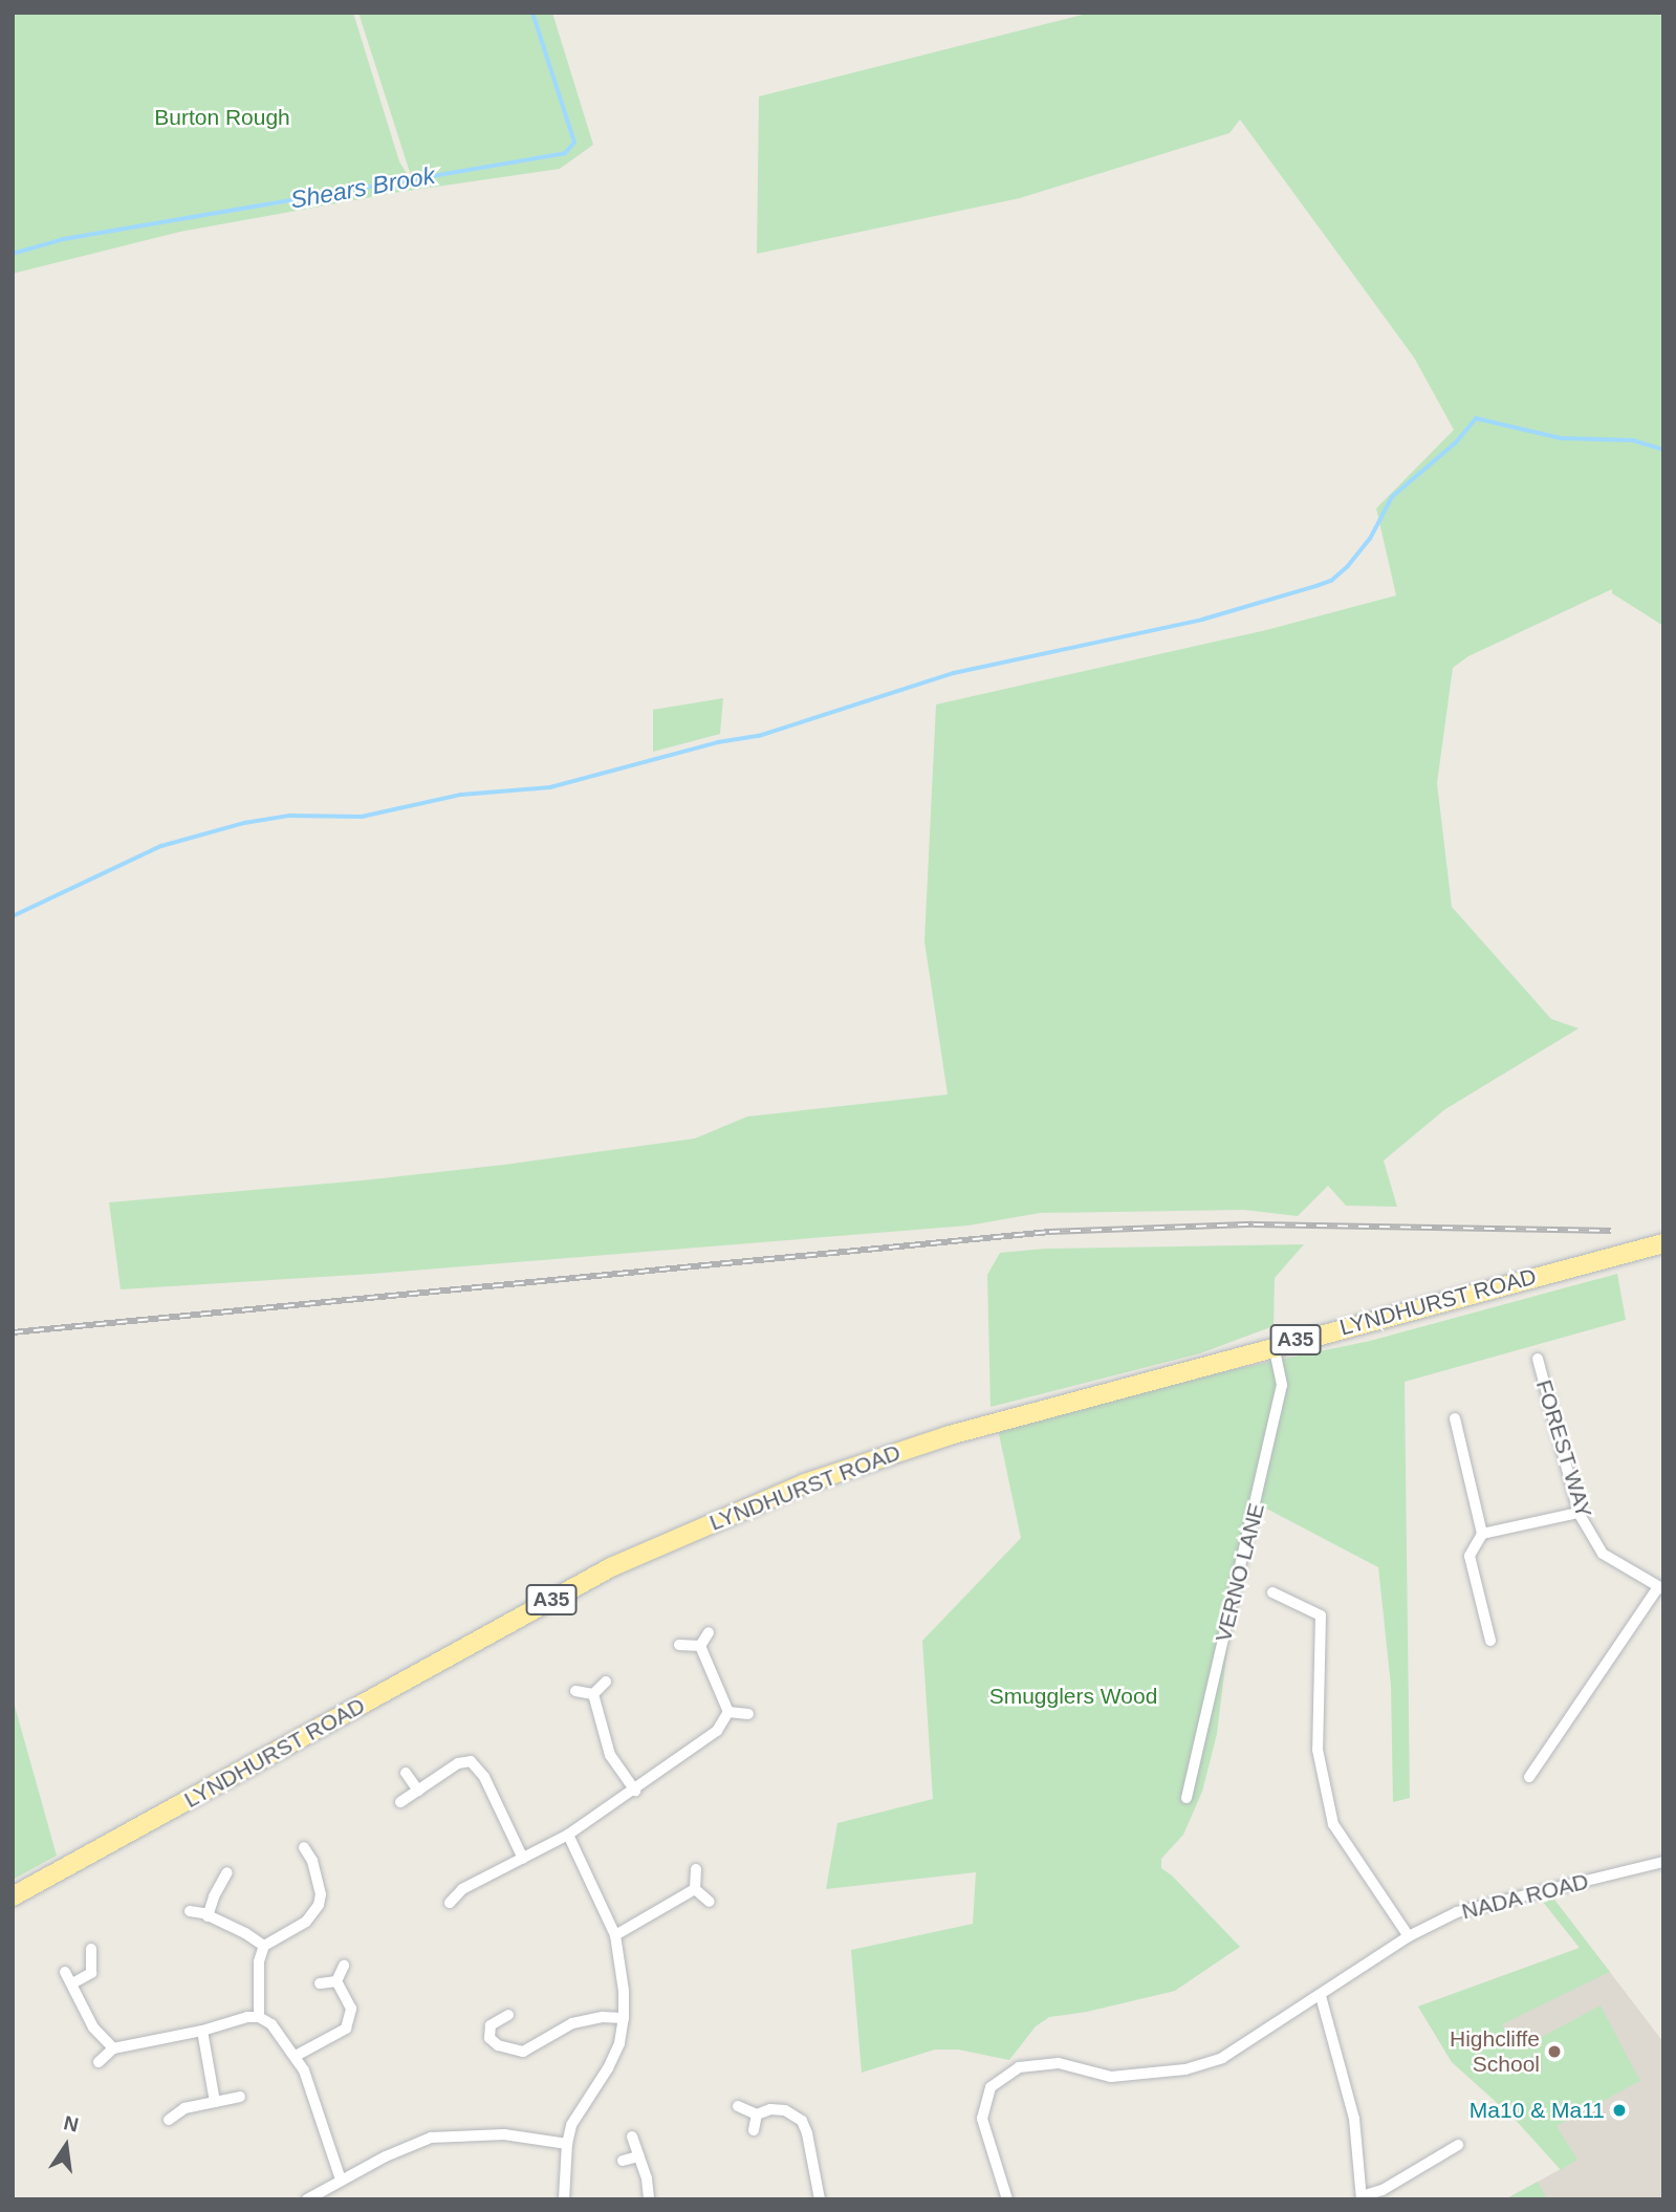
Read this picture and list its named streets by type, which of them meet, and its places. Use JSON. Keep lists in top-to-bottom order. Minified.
{"streets":{"main road":["LYNDHURST ROAD","A35"],"street":["FOREST WAY","VERNO LANE","NADA ROAD"]},"crossings":[["LYNDHURST ROAD","VERNO LANE"]],"water":["Shears Brook"],"parks":["Burton Rough","Smugglers Wood"],"places":["Highcliffe School","Ma10 & Ma11"],"north":"top"}
